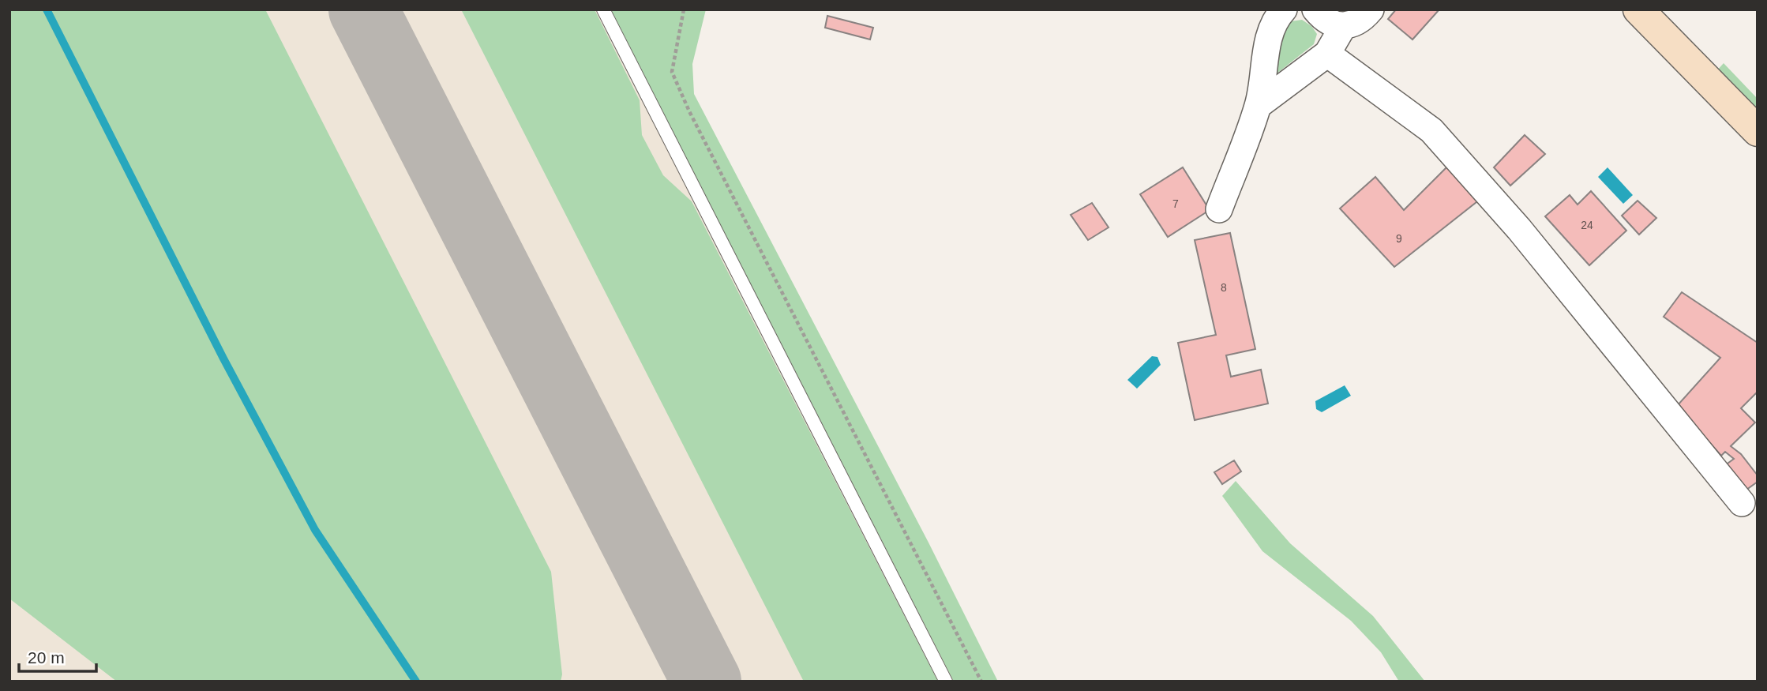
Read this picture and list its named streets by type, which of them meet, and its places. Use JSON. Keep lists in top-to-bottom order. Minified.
{"house_numbers":["7","24","9","8"],"scale_bar":"20 m"}
